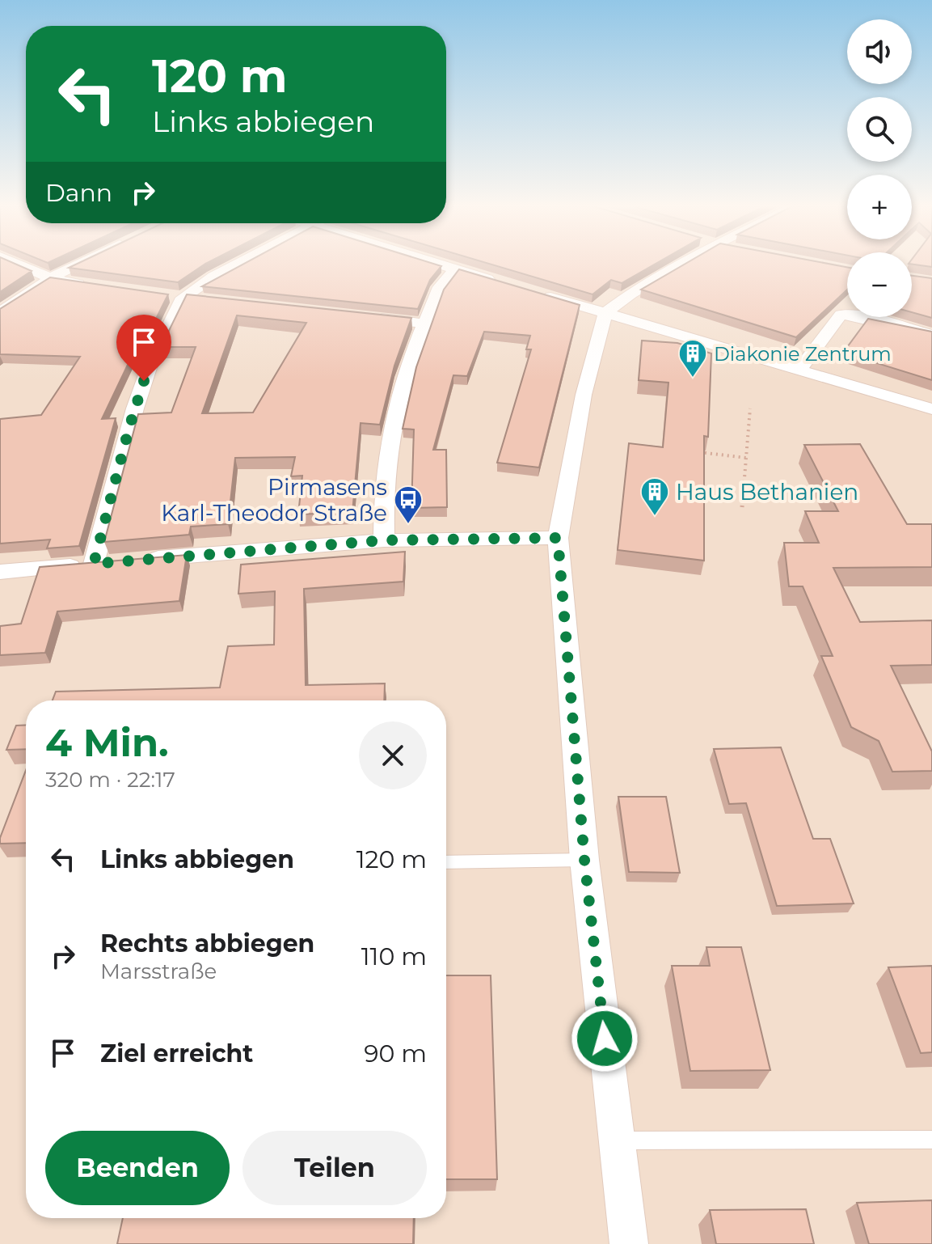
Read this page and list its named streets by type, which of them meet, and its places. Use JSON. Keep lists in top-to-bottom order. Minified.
{"places":{"building":["Diakonie Zentrum","Haus Bethanien"],"bus stop":["Pirmasens Karl-Theodor Straße"]},"page":{"map_buttons":["+","−"],"turn":["120 m","Links abbiegen"],"then":"Dann","heading":["4 Min.","320 m · 22:17"],"list":[{"name":"Links abbiegen","value":"120 m"},{"name":"Rechts abbiegen","note":"Marsstraße","value":"110 m"},{"name":"Ziel erreicht","value":"90 m"}],"buttons":["Beenden","Teilen"]}}
